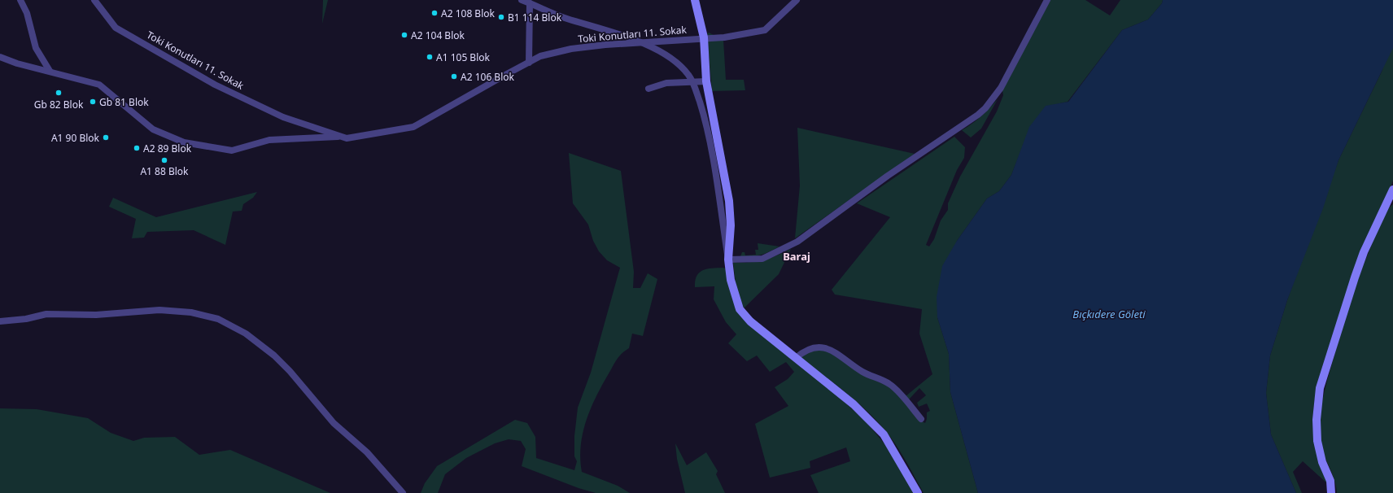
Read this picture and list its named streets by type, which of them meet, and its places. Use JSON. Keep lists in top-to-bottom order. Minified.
{"streets":{"street":["Toki Konutları 11. Sokak"]},"districts":["Baraj"],"water":["Bıçkıdere Göleti"],"places":["A2 108 Blok","B1 114 Blok","A2 104 Blok","A1 105 Blok","A2 106 Blok","Gb 82 Blok","Gb 81 Blok","A1 90 Blok","A2 89 Blok","A1 88 Blok"]}
